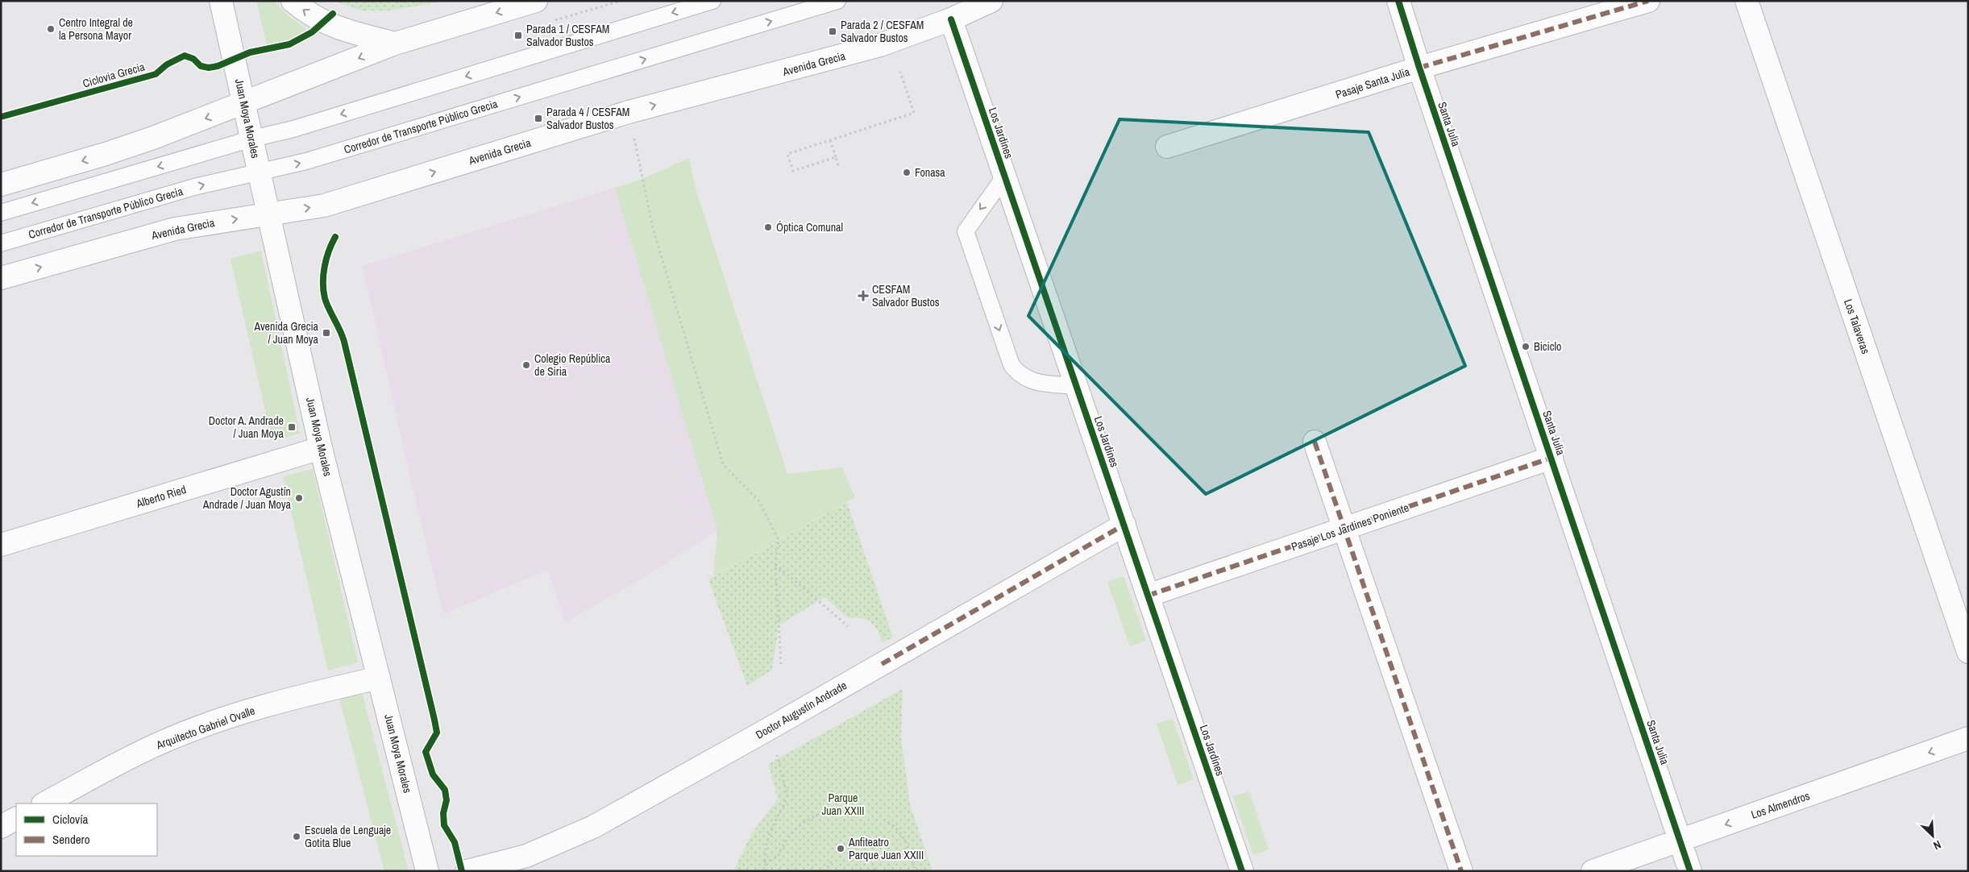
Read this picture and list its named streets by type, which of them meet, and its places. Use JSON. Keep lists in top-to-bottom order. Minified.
{"streets":{"street":["Avenida Grecia","Pasaje Santa Julia","Juan Moya Morales","Santa Julia","Los Jardines","Los Talaveras","Alberto Ried","Pasaje Los Jardines Poniente","Doctor Augustín Andrade","Arquitecto Gabriel Ovalle","Los Almendros"],"lane":["Corredor de Transporte Público Grecia"],"cycle path":["Ciclovia Grecia"]},"crossings":[["Avenida Grecia","Juan Moya Morales"],["Avenida Grecia","Los Jardines"],["Pasaje Santa Julia","Santa Julia"],["Juan Moya Morales","Corredor de Transporte Público Grecia"],["Juan Moya Morales","Alberto Ried"],["Juan Moya Morales","Arquitecto Gabriel Ovalle"],["Santa Julia","Pasaje Los Jardines Poniente"],["Santa Julia","Los Almendros"],["Los Jardines","Pasaje Los Jardines Poniente"],["Los Jardines","Doctor Augustín Andrade"]],"one_way":["Los Almendros"],"parks":["Parque Juan XXIII"],"places":{"other":["Centro Integral de la Persona Mayor","Fonasa","Óptica Comunal","Biciclo","Colegio República de Siria","Doctor Agustín Andrade / Juan Moya","Escuela de Lenguaje Gotita Blue","Anfiteatro Parque Juan XXIII"],"transit":["Parada 2 / CESFAM Salvador Bustos","Parada 1 / CESFAM Salvador Bustos","Parada 4 / CESFAM Salvador Bustos","Avenida Grecia / Juan Moya","Doctor A. Andrade / Juan Moya"],"health":["CESFAM Salvador Bustos"]},"legend":["Ciclovía","Sendero"],"north":"bottom right"}
